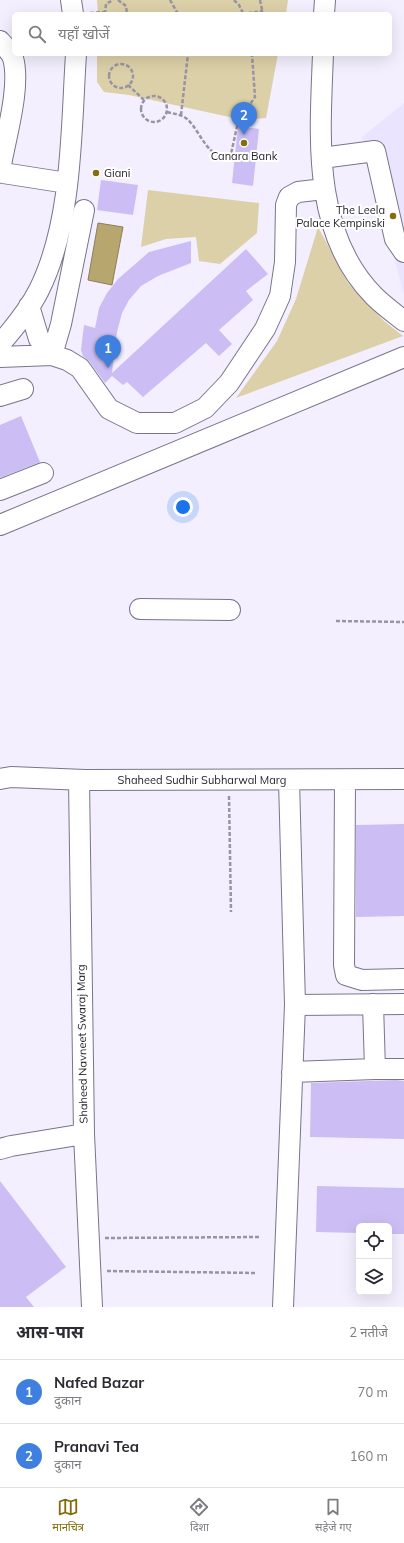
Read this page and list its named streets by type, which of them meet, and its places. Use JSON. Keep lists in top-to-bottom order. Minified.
{"streets":{"street":["Shaheed Sudhir Subharwal Marg","Shaheed Navneet Swaraj Marg"]},"crossings":[["Shaheed Sudhir Subharwal Marg","Shaheed Navneet Swaraj Marg"]],"places":["Canara Bank","Giani","The Leela Palace Kempinski"],"page":{"search":"यहाँ खोजें","pins":["2","1"],"heading":["आस-पास","2 नतीजे"],"list":[{"mark":"1","name":"Nafed Bazar","note":"दुकान","value":"70 m"},{"mark":"2","name":"Pranavi Tea","note":"दुकान","value":"160 m"}],"nav":["मानचित्र","दिशा","सहेजे गए"]}}
